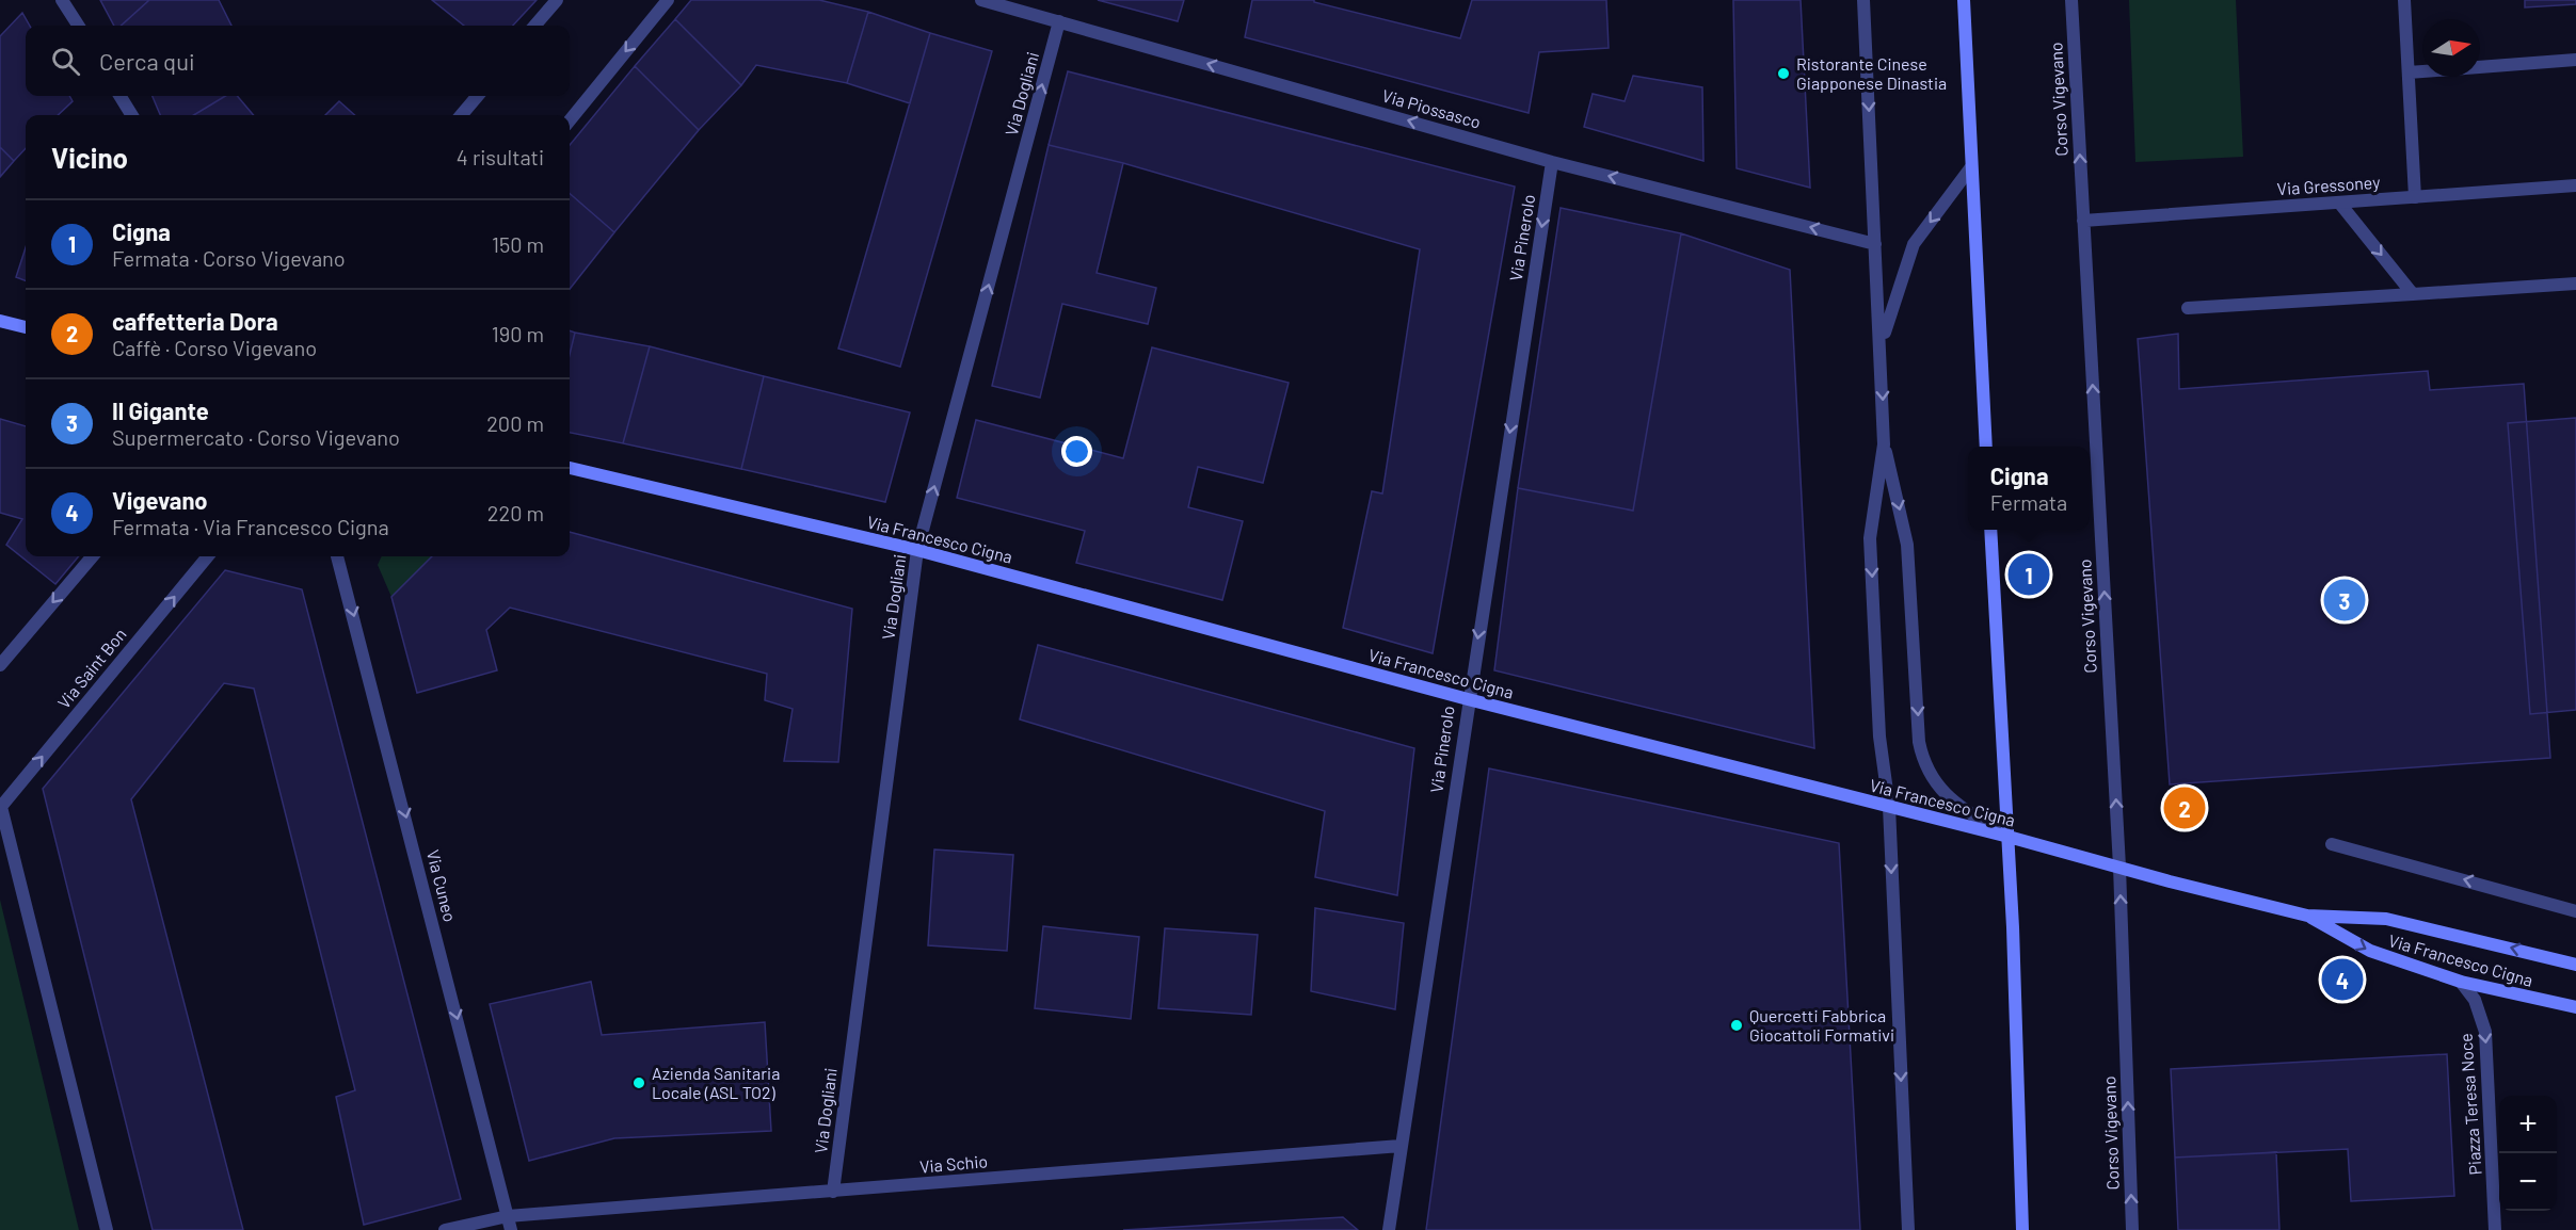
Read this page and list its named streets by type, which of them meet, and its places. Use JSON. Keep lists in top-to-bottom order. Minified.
{"streets":{"street":["Via Dogliani","Corso Vigevano","Via Piossasco","Via Gressoney","Via Pinerolo","Via Francesco Cigna","Via Saint Bon","Via Cuneo","Piazza Teresa Noce","Via Schio"]},"crossings":[["Via Dogliani","Via Piossasco"],["Via Dogliani","Via Francesco Cigna"],["Via Dogliani","Via Schio"],["Corso Vigevano","Via Gressoney"],["Corso Vigevano","Via Francesco Cigna"],["Via Piossasco","Via Pinerolo"],["Via Pinerolo","Via Francesco Cigna"],["Via Pinerolo","Via Schio"],["Via Francesco Cigna","Piazza Teresa Noce"],["Via Cuneo","Via Schio"]],"one_way":["Via Dogliani","Via Piossasco","Via Pinerolo","Via Cuneo","Piazza Teresa Noce"],"places":["Ristorante Cinese Giapponese Dinastia","Quercetti Fabbrica Giocattoli Formativi","Azienda Sanitaria Locale (ASL TO2)"],"north":"right","page":{"search":"Cerca qui","heading":["Vicino","4 risultati"],"list":[{"mark":"1","name":"Cigna","note":"Fermata · Corso Vigevano","value":"150 m"},{"mark":"2","name":"caffetteria Dora","note":"Caffè · Corso Vigevano","value":"190 m"},{"mark":"3","name":"Il Gigante","note":"Supermercato · Corso Vigevano","value":"200 m"},{"mark":"4","name":"Vigevano","note":"Fermata · Via Francesco Cigna","value":"220 m"}],"popup":["Cigna","Fermata"],"pins":["1","3","2","4"],"map_buttons":["+","−"]}}
